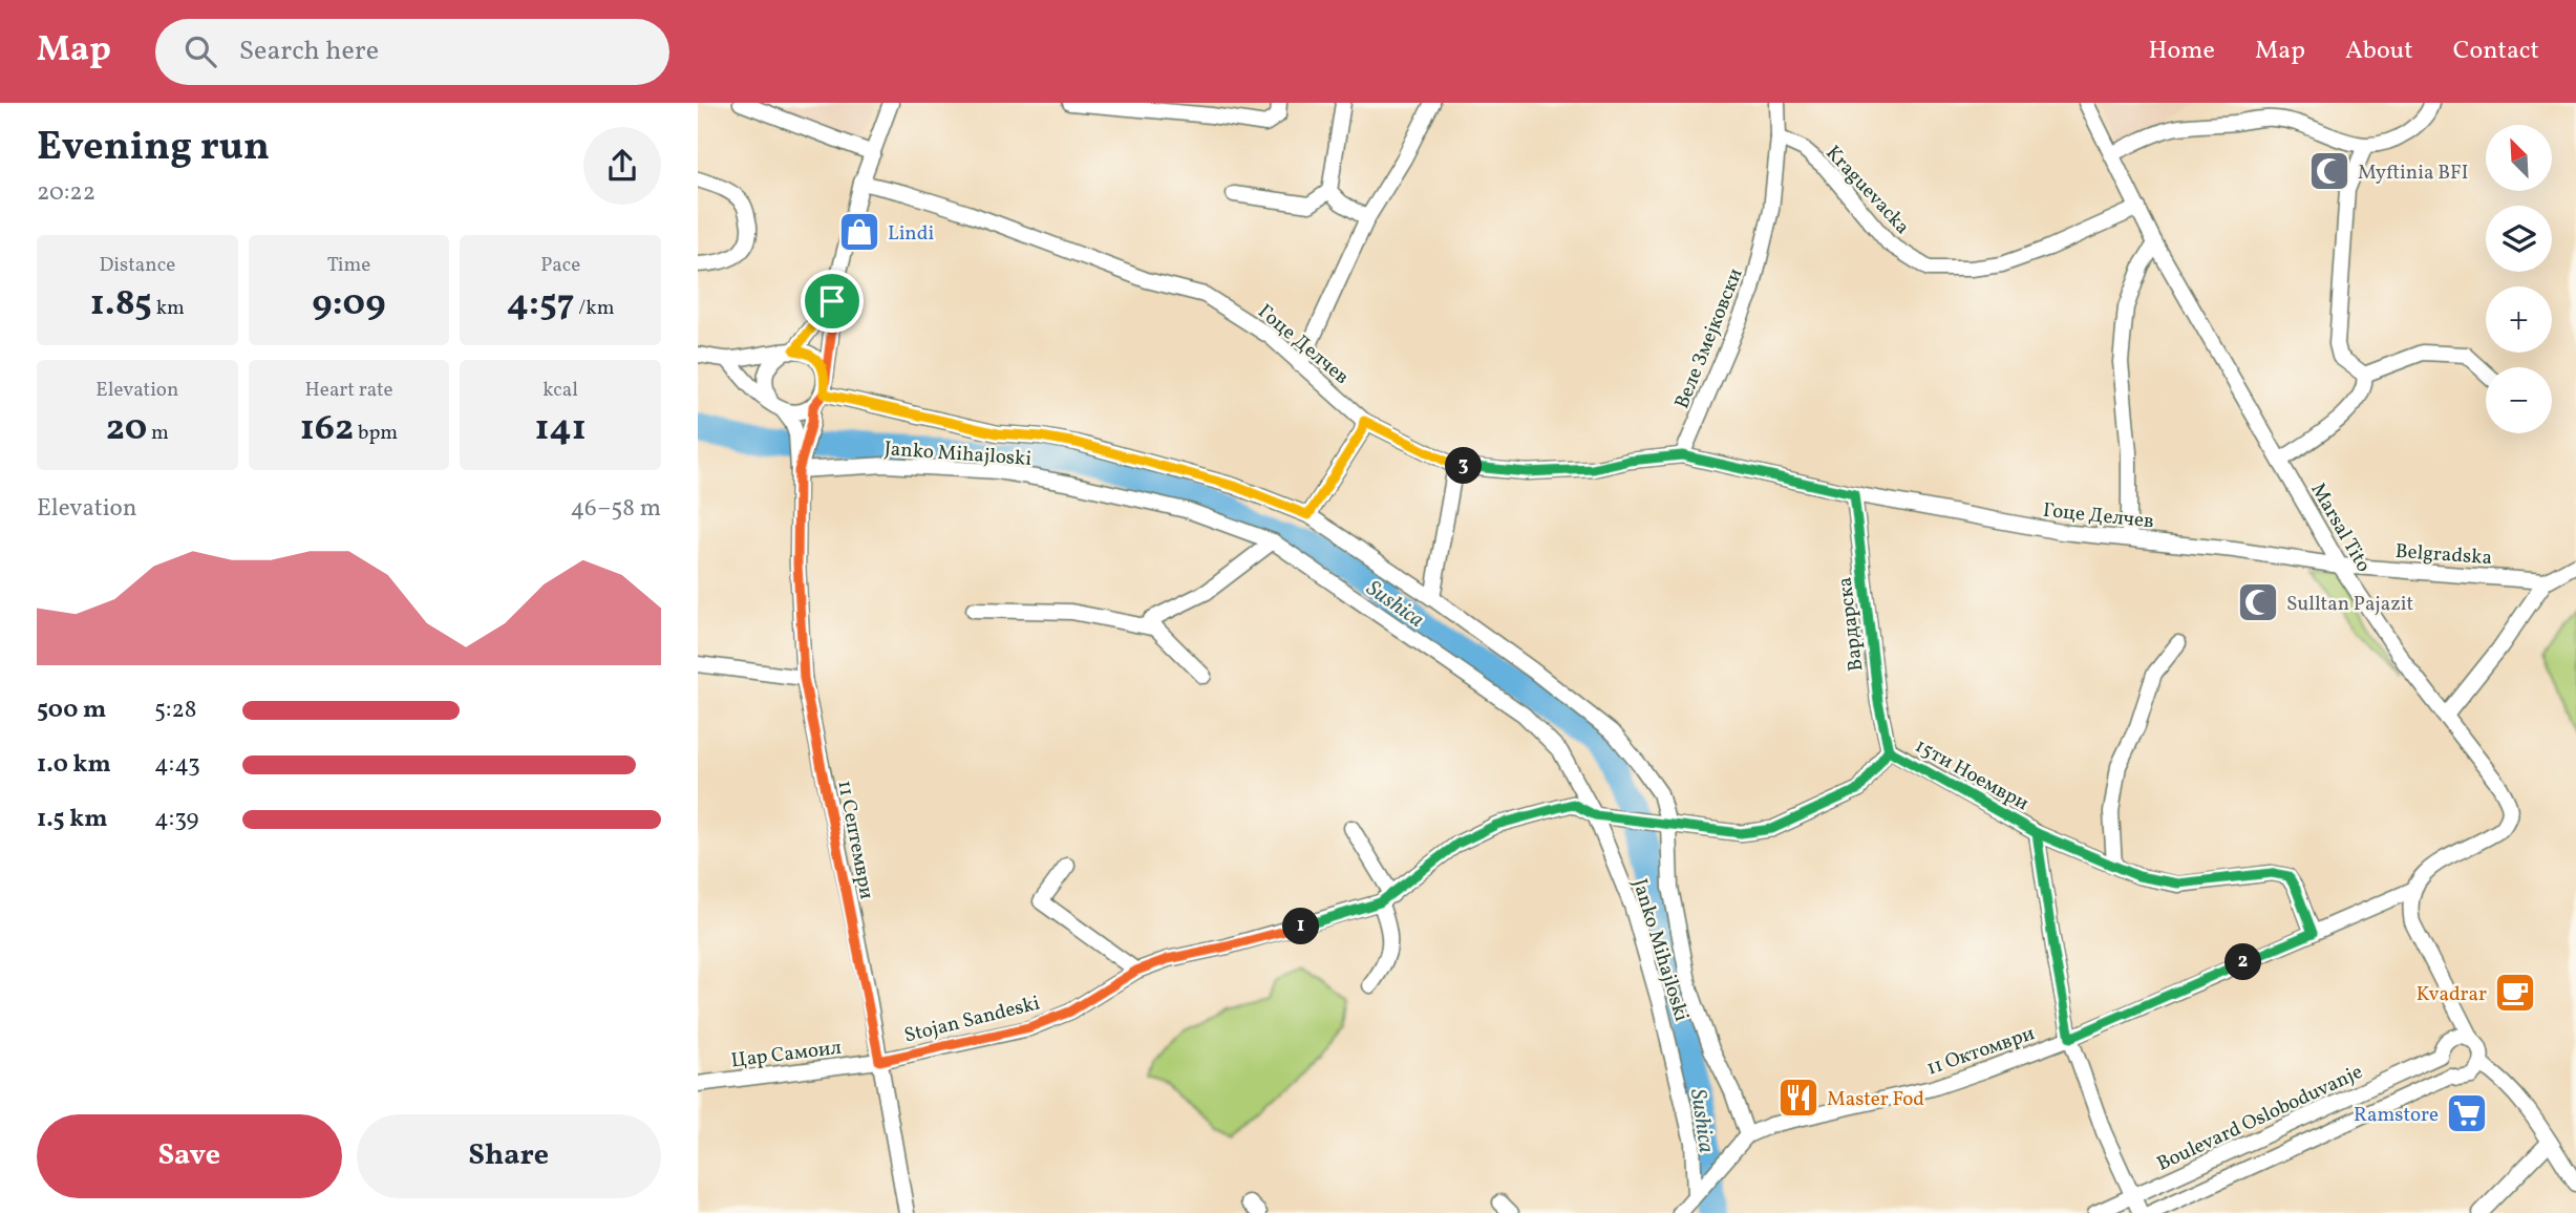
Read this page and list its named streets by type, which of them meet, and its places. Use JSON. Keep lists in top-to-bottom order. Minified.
{"streets":{"street":["Kraguevacka","Веле Змејковски","Гоце Делчев","Janko Mihajloski","Marsal Tito","Belgradska","Вардарска","15ти Ноември","11 Септември","Stojan Sandeski","11 Октомври","Цар Самоил","Boulevard Osloboduvanje"]},"crossings":[["Kraguevacka","Веле Змејковски"],["Kraguevacka","Marsal Tito"],["Веле Змејковски","Гоце Делчев"],["Гоце Делчев","Marsal Tito"],["Гоце Делчев","Belgradska"],["Гоце Делчев","Вардарска"],["Janko Mihajloski","11 Септември"],["Janko Mihajloski","Stojan Sandeski"],["Janko Mihajloski","11 Октомври"],["Marsal Tito","Belgradska"],["Marsal Tito","11 Октомври"],["Вардарска","15ти Ноември"],["15ти Ноември","11 Октомври"],["11 Септември","Stojan Sandeski"],["11 Септември","Цар Самоил"],["Stojan Sandeski","Цар Самоил"]],"water":["Sushica"],"places":{"mosque":["Myftinia BFI","Sulltan Pajazit"],"shop":["Lindi"],"cafe":["Kvadrar"],"restaurant":["Master Fod"],"supermarket":["Ramstore"]},"north":"top left","page":{"header":"Map","search":"Search here","nav":["Home","Map","About","Contact"],"heading":["Evening run","20:22"],"map_buttons":["+","−"],"stats":[["Distance","1.85 km"],["Time","9:09"],["Pace","4:57 /km"],["Elevation","20 m"],["Heart rate","162 bpm"],["kcal","141"]],"pins":["3","1","2"],"chart":["Elevation","46–58 m"],"list":[{"name":"500 m","note":"5:28"},{"name":"1.0 km","note":"4:43"},{"name":"1.5 km","note":"4:39"}],"buttons":["Save","Share"]}}
